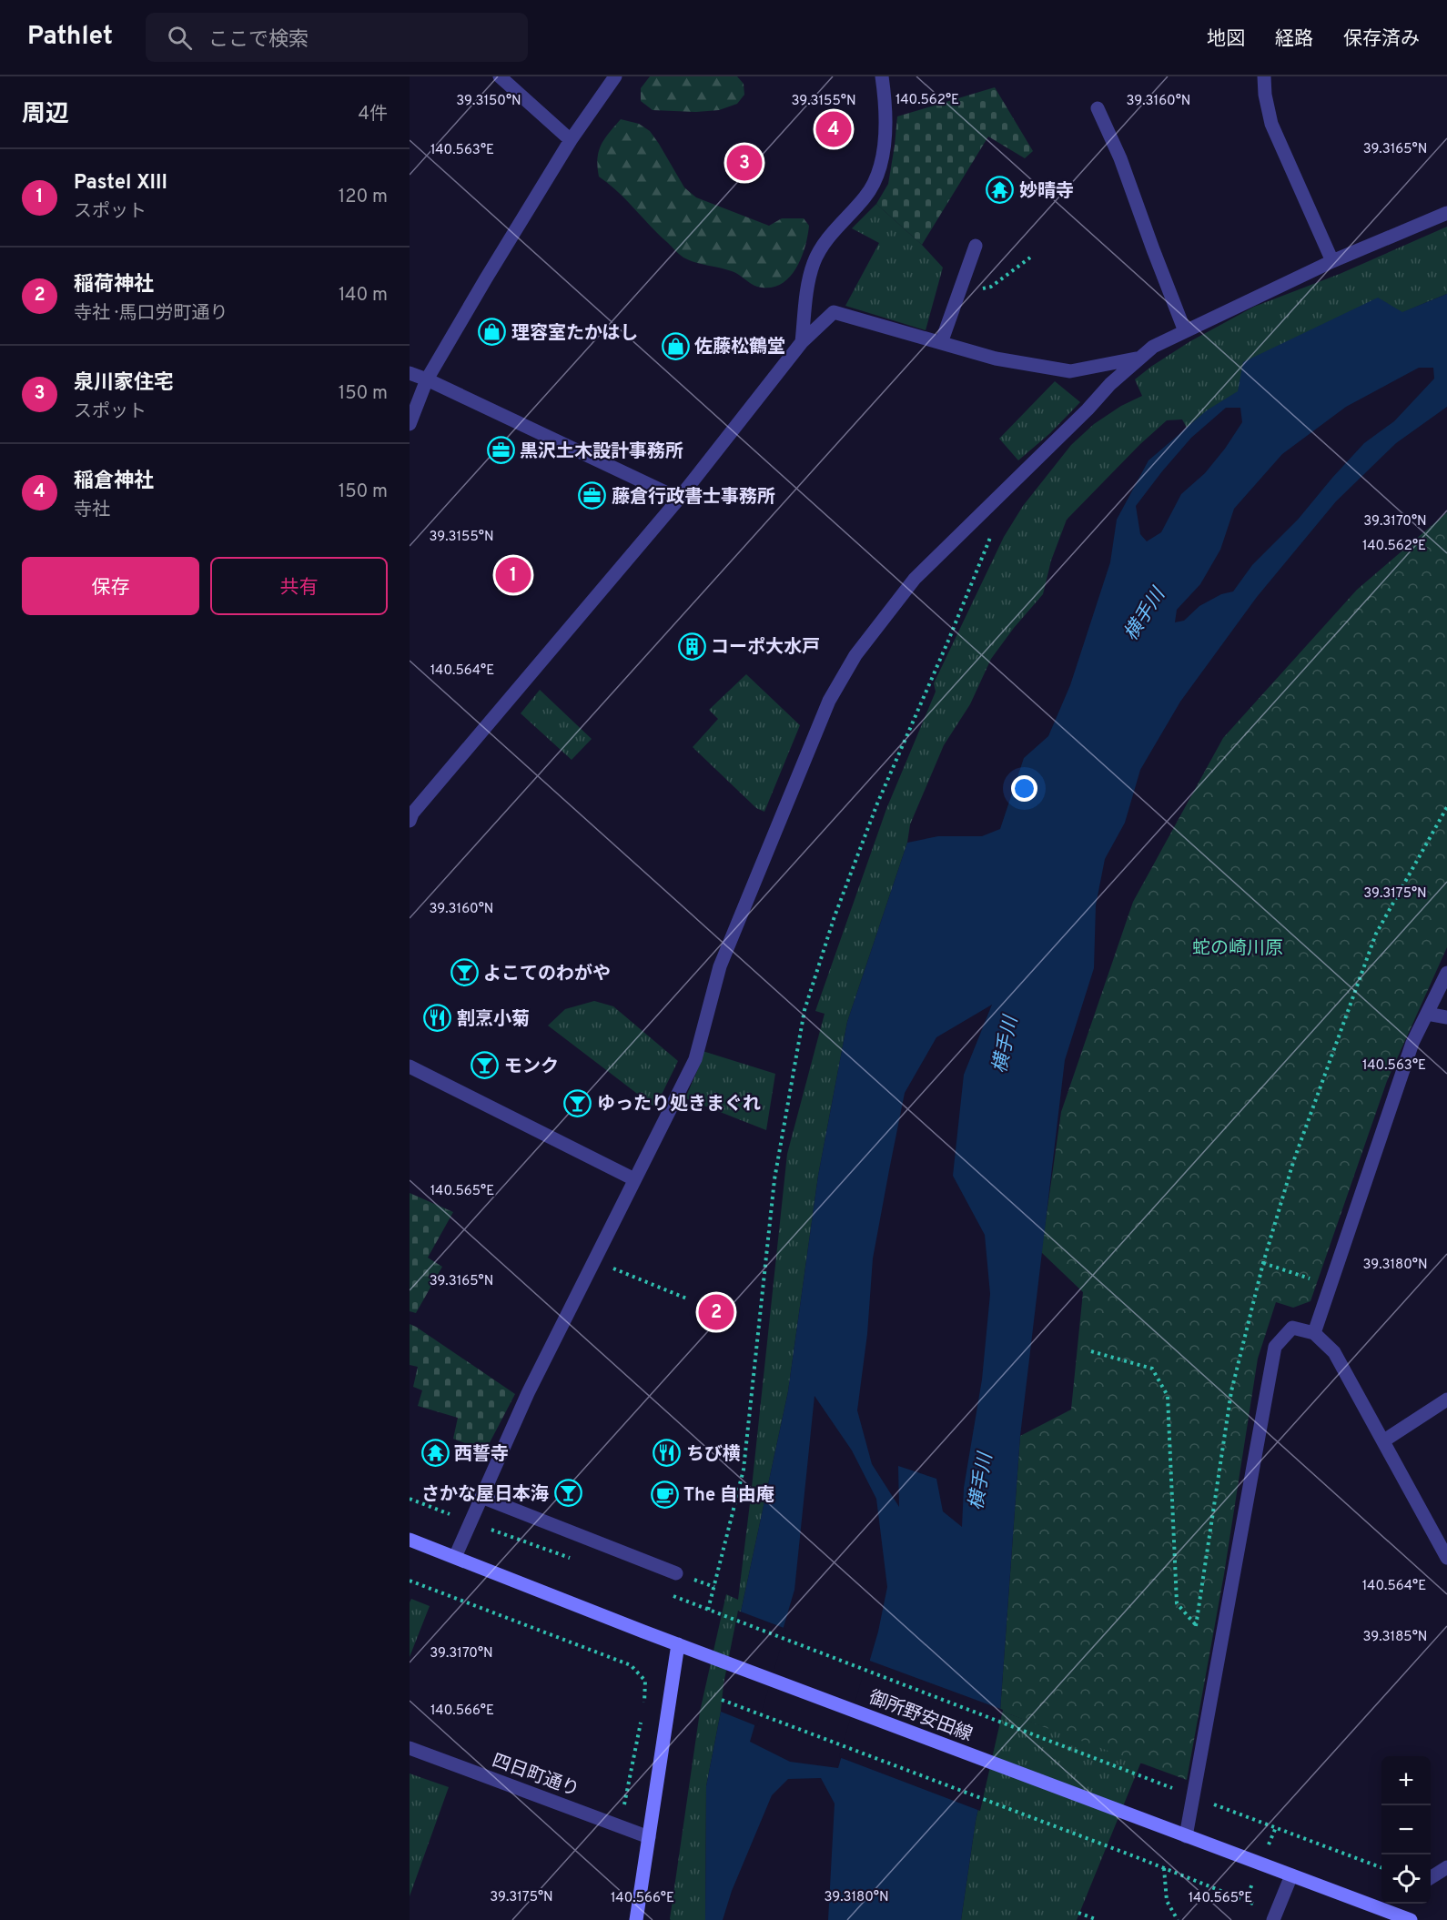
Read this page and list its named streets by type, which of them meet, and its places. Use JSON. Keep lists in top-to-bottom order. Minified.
{"streets":{"main road":["御所野安田線"],"street":["四日町通り"]},"water":["横手川"],"parks":["蛇の崎川原"],"places":{"temple":["妙晴寺","西誓寺"],"shop":["理容室たかはし","佐藤松鶴堂"],"office":["黒沢土木設計事務所","藤倉行政書士事務所"],"building":["コーポ大水戸"],"bar":["よこてのわがや","モンク","ゆったり処きまぐれ","さかな屋日本海"],"restaurant":["割烹小菊","ちび横"],"cafe":["The 自由庵"]},"page":{"header":"Pathlet","search":"ここで検索","nav":["地図","経路","保存済み"],"heading":["周辺","4件"],"pins":["4","3","1","2"],"list":[{"mark":"1","name":"Pastel XIII","note":"スポット","value":"120 m"},{"mark":"2","name":"稲荷神社","note":"寺社 · 馬口労町通り","value":"140 m"},{"mark":"3","name":"泉川家住宅","note":"スポット","value":"150 m"},{"mark":"4","name":"稲倉神社","note":"寺社","value":"150 m"}],"buttons":["保存","共有"],"map_buttons":["+","−"]},"coordinates":["140.562°E","39.3155°N","39.3160°N","39.3150°N","39.3165°N","140.563°E","39.3170°N","140.564°E","39.3175°N","140.565°E","39.3180°N","39.3185°N","140.566°E"]}
